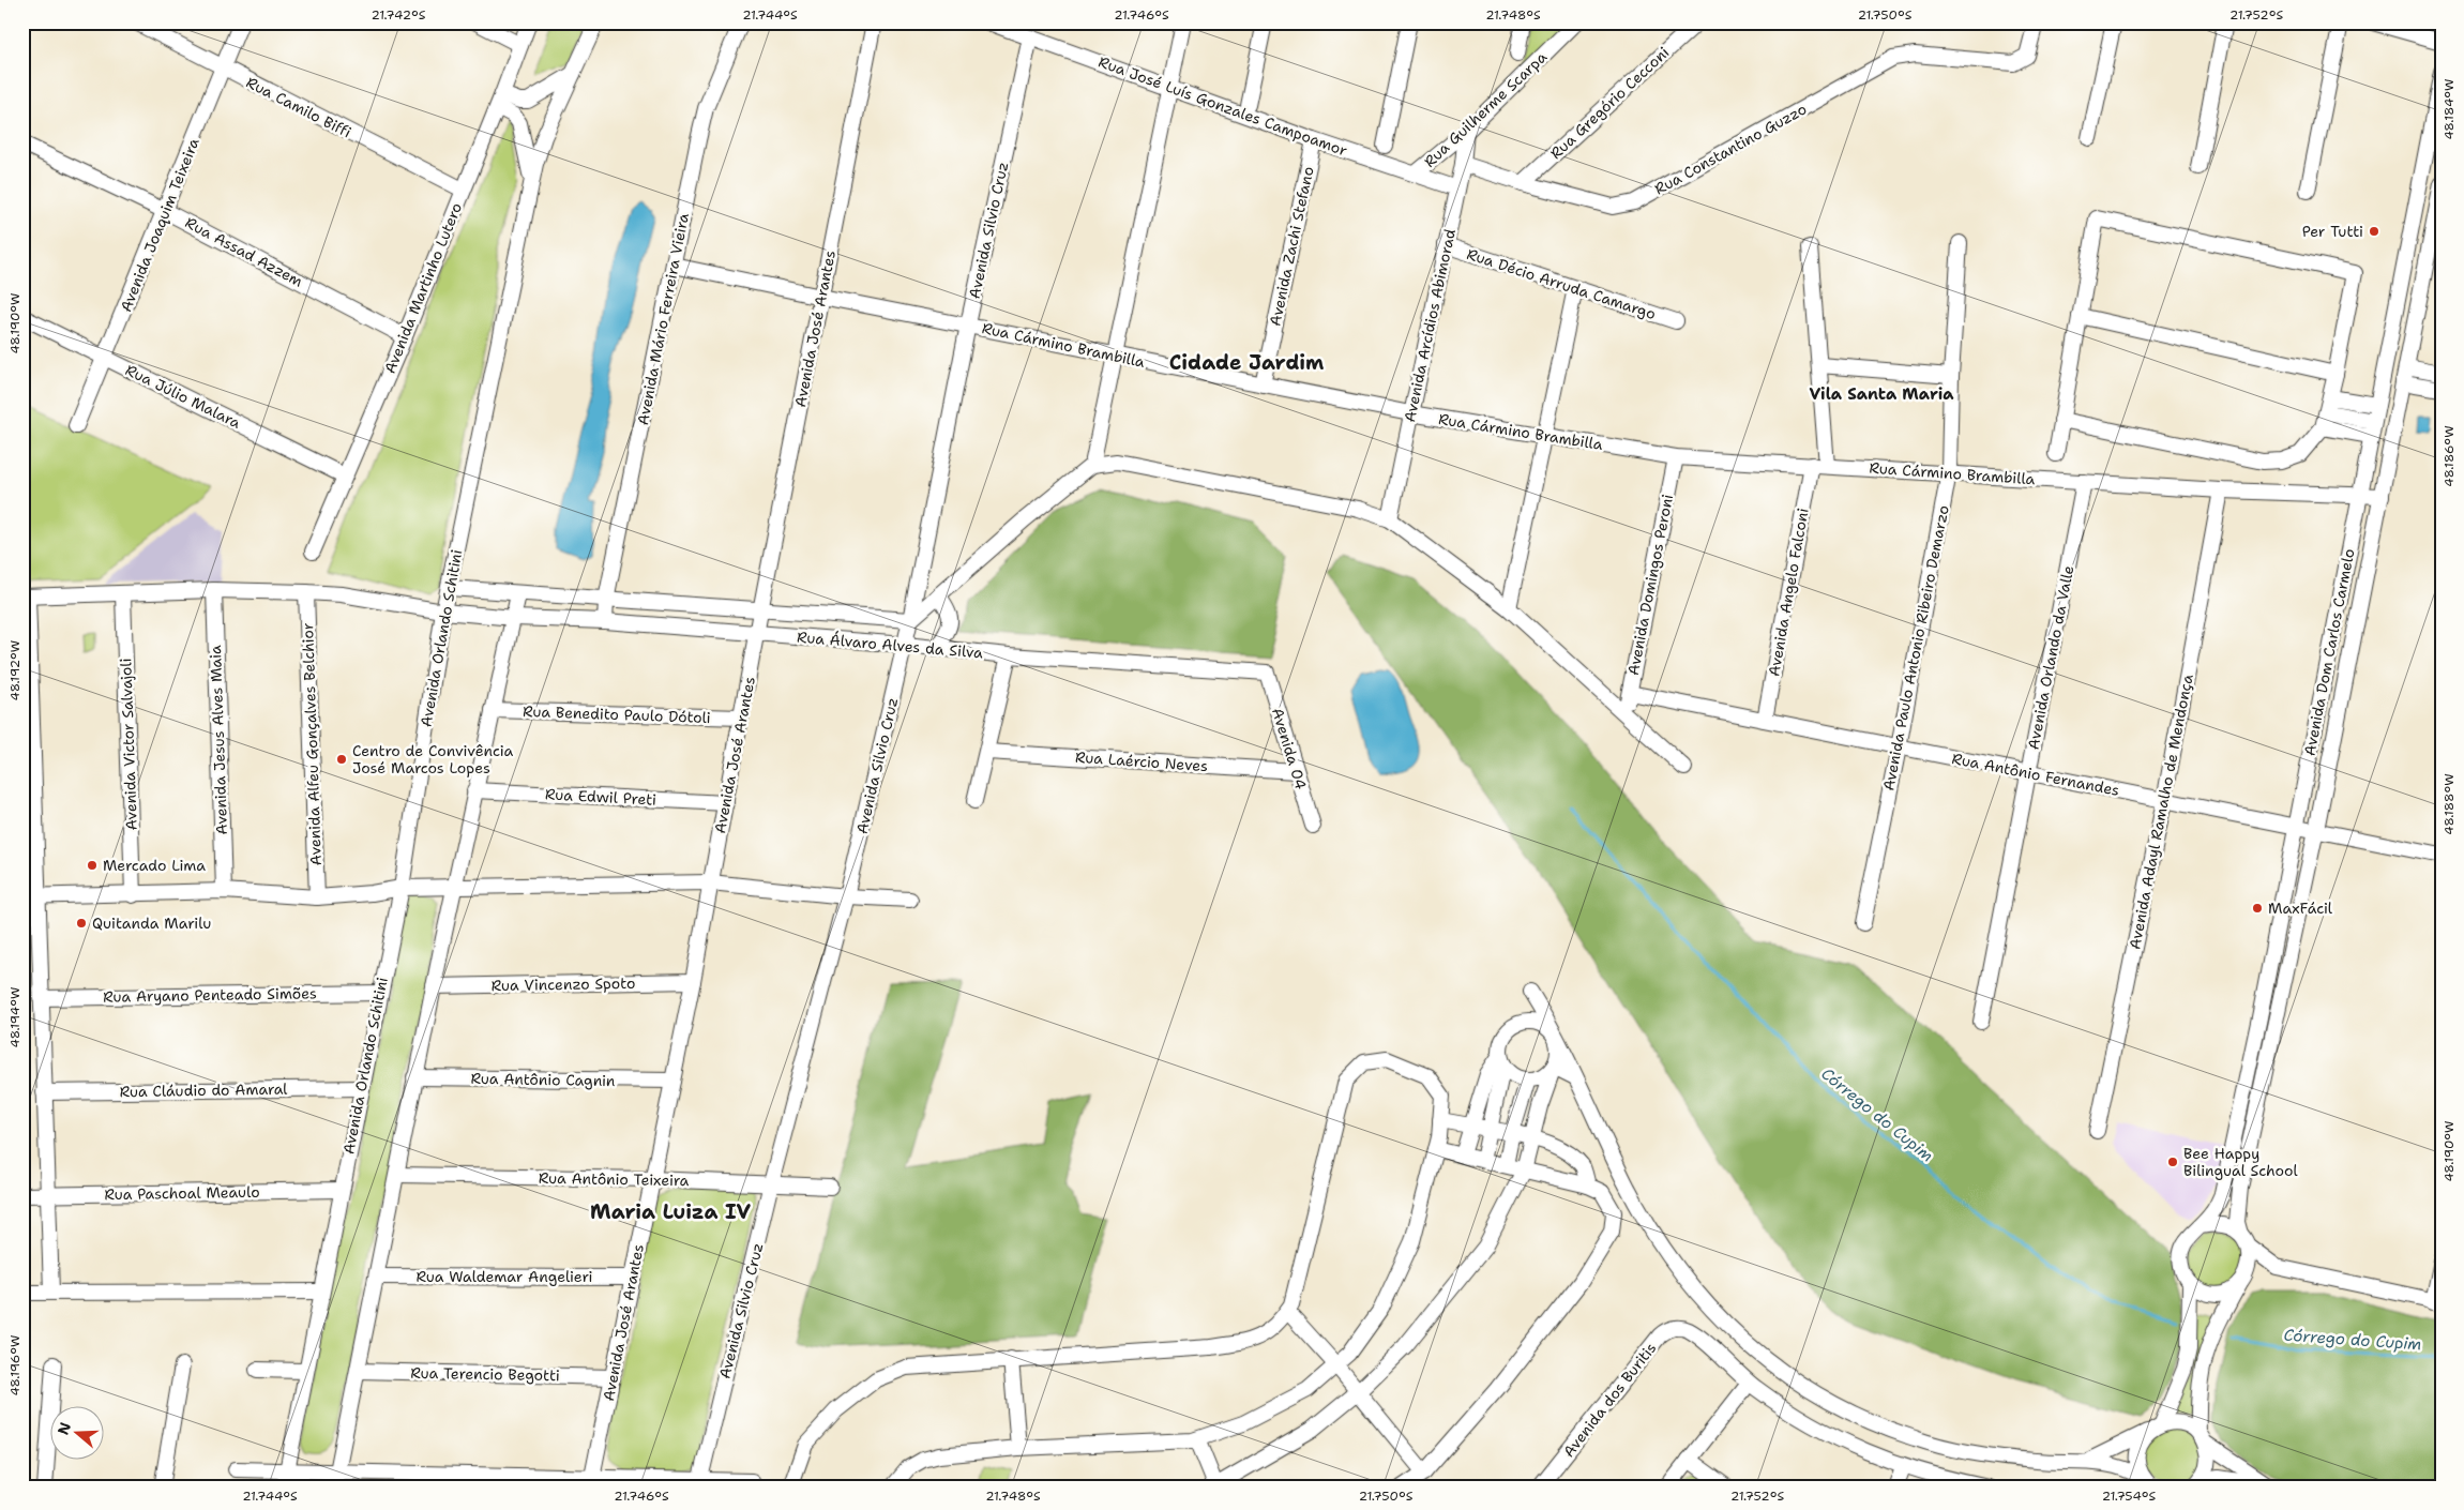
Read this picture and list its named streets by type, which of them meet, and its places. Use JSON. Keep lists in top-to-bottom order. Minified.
{"streets":{"street":["Rua Gregório Cecconi","Rua José Luís Gonzales Campoamor","Rua Camilo Biffi","Rua Guilherme Scarpa","Rua Constantino Guzzo","Avenida Joaquim Teixeira","Avenida Silvio Cruz","Avenida Zachi Stefano","Rua Assad Azzem","Rua Décio Arruda Camargo","Avenida Martinho Lutero","Avenida Mário Ferreira Vieira","Avenida Arcídios Abimorad","Avenida José Arantes","Rua Cármino Brambilla","Rua Júlio Malara","Avenida Domingos Peroni","Avenida Angelo Falconi","Avenida Orlando Schitini","Rua Álvaro Alves da Silva","Avenida Paulo Antonio Ribeiro Demarzo","Avenida Dom Carlos Carmelo","Avenida Orlando da Valle","Rua Benedito Paulo Dótoli","Avenida Jesus Alves Maia","Avenida Victor Salvajoli","Avenida Alfeu Gonçalves Belchior","Avenida 04","Rua Laércio Neves","Rua Antônio Fernandes","Rua Edwil Preti","Avenida Adayl Ramalho de Mendonça","Rua Vincenzo Spoto","Rua Aryano Penteado Simões","Rua Antônio Cagnin","Rua Cláudio do Amaral","Rua Antônio Teixeira","Rua Paschoal Meaulo","Rua Waldemar Angelieri","Rua Terencio Begotti","Avenida dos Buritis"]},"crossings":[["Rua Gregório Cecconi","Rua Constantino Guzzo"],["Rua José Luís Gonzales Campoamor","Rua Guilherme Scarpa"],["Rua José Luís Gonzales Campoamor","Avenida Silvio Cruz"],["Rua José Luís Gonzales Campoamor","Avenida Zachi Stefano"],["Rua José Luís Gonzales Campoamor","Avenida Arcídios Abimorad"],["Rua Camilo Biffi","Avenida Joaquim Teixeira"],["Rua Camilo Biffi","Avenida Martinho Lutero"],["Rua Guilherme Scarpa","Avenida Arcídios Abimorad"],["Rua Constantino Guzzo","Avenida Arcídios Abimorad"],["Avenida Joaquim Teixeira","Rua Assad Azzem"],["Avenida Joaquim Teixeira","Rua Júlio Malara"],["Avenida Silvio Cruz","Rua Cármino Brambilla"],["Avenida Silvio Cruz","Rua Álvaro Alves da Silva"],["Avenida Silvio Cruz","Rua Antônio Teixeira"],["Avenida Zachi Stefano","Rua Cármino Brambilla"],["Rua Assad Azzem","Avenida Martinho Lutero"],["Rua Décio Arruda Camargo","Avenida Arcídios Abimorad"],["Avenida Martinho Lutero","Rua Júlio Malara"],["Avenida Mário Ferreira Vieira","Rua Cármino Brambilla"],["Avenida Mário Ferreira Vieira","Rua Álvaro Alves da Silva"],["Avenida Arcídios Abimorad","Rua Cármino Brambilla"],["Avenida José Arantes","Rua Cármino Brambilla"],["Avenida José Arantes","Rua Álvaro Alves da Silva"],["Avenida José Arantes","Rua Benedito Paulo Dótoli"],["Avenida José Arantes","Rua Edwil Preti"],["Avenida José Arantes","Rua Vincenzo Spoto"],["Avenida José Arantes","Rua Antônio Cagnin"],["Avenida José Arantes","Rua Antônio Teixeira"],["Avenida José Arantes","Rua Waldemar Angelieri"],["Avenida José Arantes","Rua Terencio Begotti"],["Rua Cármino Brambilla","Avenida Domingos Peroni"],["Rua Cármino Brambilla","Avenida Angelo Falconi"],["Rua Cármino Brambilla","Avenida Paulo Antonio Ribeiro Demarzo"],["Rua Cármino Brambilla","Avenida Dom Carlos Carmelo"],["Rua Cármino Brambilla","Avenida Orlando da Valle"],["Rua Cármino Brambilla","Avenida Adayl Ramalho de Mendonça"],["Avenida Domingos Peroni","Rua Antônio Fernandes"],["Avenida Angelo Falconi","Rua Antônio Fernandes"],["Avenida Orlando Schitini","Rua Álvaro Alves da Silva"],["Avenida Orlando Schitini","Rua Aryano Penteado Simões"],["Avenida Orlando Schitini","Rua Cláudio do Amaral"],["Avenida Orlando Schitini","Rua Paschoal Meaulo"],["Rua Álvaro Alves da Silva","Avenida Jesus Alves Maia"],["Rua Álvaro Alves da Silva","Avenida Victor Salvajoli"],["Rua Álvaro Alves da Silva","Avenida Alfeu Gonçalves Belchior"],["Rua Álvaro Alves da Silva","Avenida 04"],["Avenida Paulo Antonio Ribeiro Demarzo","Rua Antônio Fernandes"],["Avenida Dom Carlos Carmelo","Rua Antônio Fernandes"],["Avenida Orlando da Valle","Rua Antônio Fernandes"],["Avenida 04","Rua Laércio Neves"],["Rua Antônio Fernandes","Avenida Adayl Ramalho de Mendonça"]],"districts":["Cidade Jardim","Vila Santa Maria","Maria Luiza IV"],"water":["Córrego do Cupim"],"places":["Per Tutti","Centro de Convivência José Marcos Lopes","Mercado Lima","MaxFácil","Quitanda Marilu","Bee Happy Bilingual School"],"north":"left","coordinates":["21.742°S","21.744°S","21.746°S","21.748°S","21.750°S","21.752°S","48.184°W","48.190°W","48.186°W","48.192°W","48.188°W","48.194°W","48.196°W","21.754°S"]}
